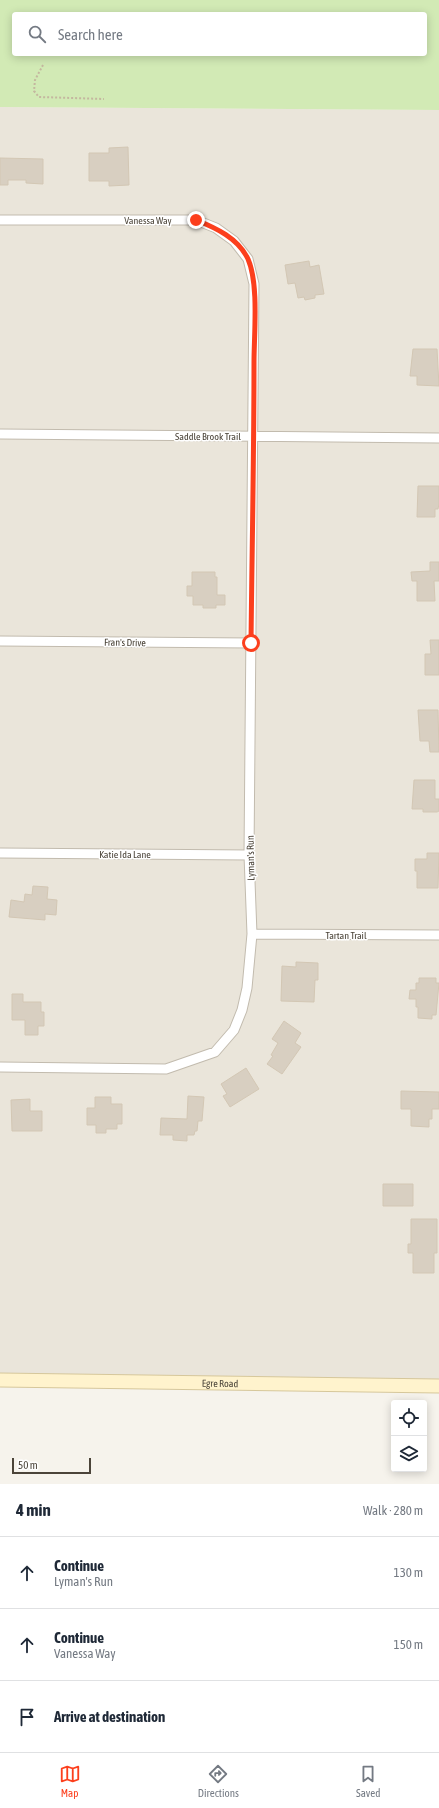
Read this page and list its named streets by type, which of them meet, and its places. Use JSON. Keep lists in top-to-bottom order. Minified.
{"streets":{"street":["Vanessa Way","Saddle Brook Trail","Fran's Drive","Katie Ida Lane","Lyman's Run","Tartan Trail","Egre Road"]},"crossings":[["Vanessa Way","Saddle Brook Trail"],["Vanessa Way","Lyman's Run"],["Saddle Brook Trail","Lyman's Run"],["Fran's Drive","Lyman's Run"],["Katie Ida Lane","Lyman's Run"],["Lyman's Run","Tartan Trail"]],"scale_bar":"50 m","page":{"search":"Search here","scale":"50 m","heading":["4 min","Walk · 280 m"],"list":[["Continue","Lyman's Run","130 m"],["Continue","Vanessa Way","150 m"],"Arrive at destination"],"nav":["Map","Directions","Saved"]}}
